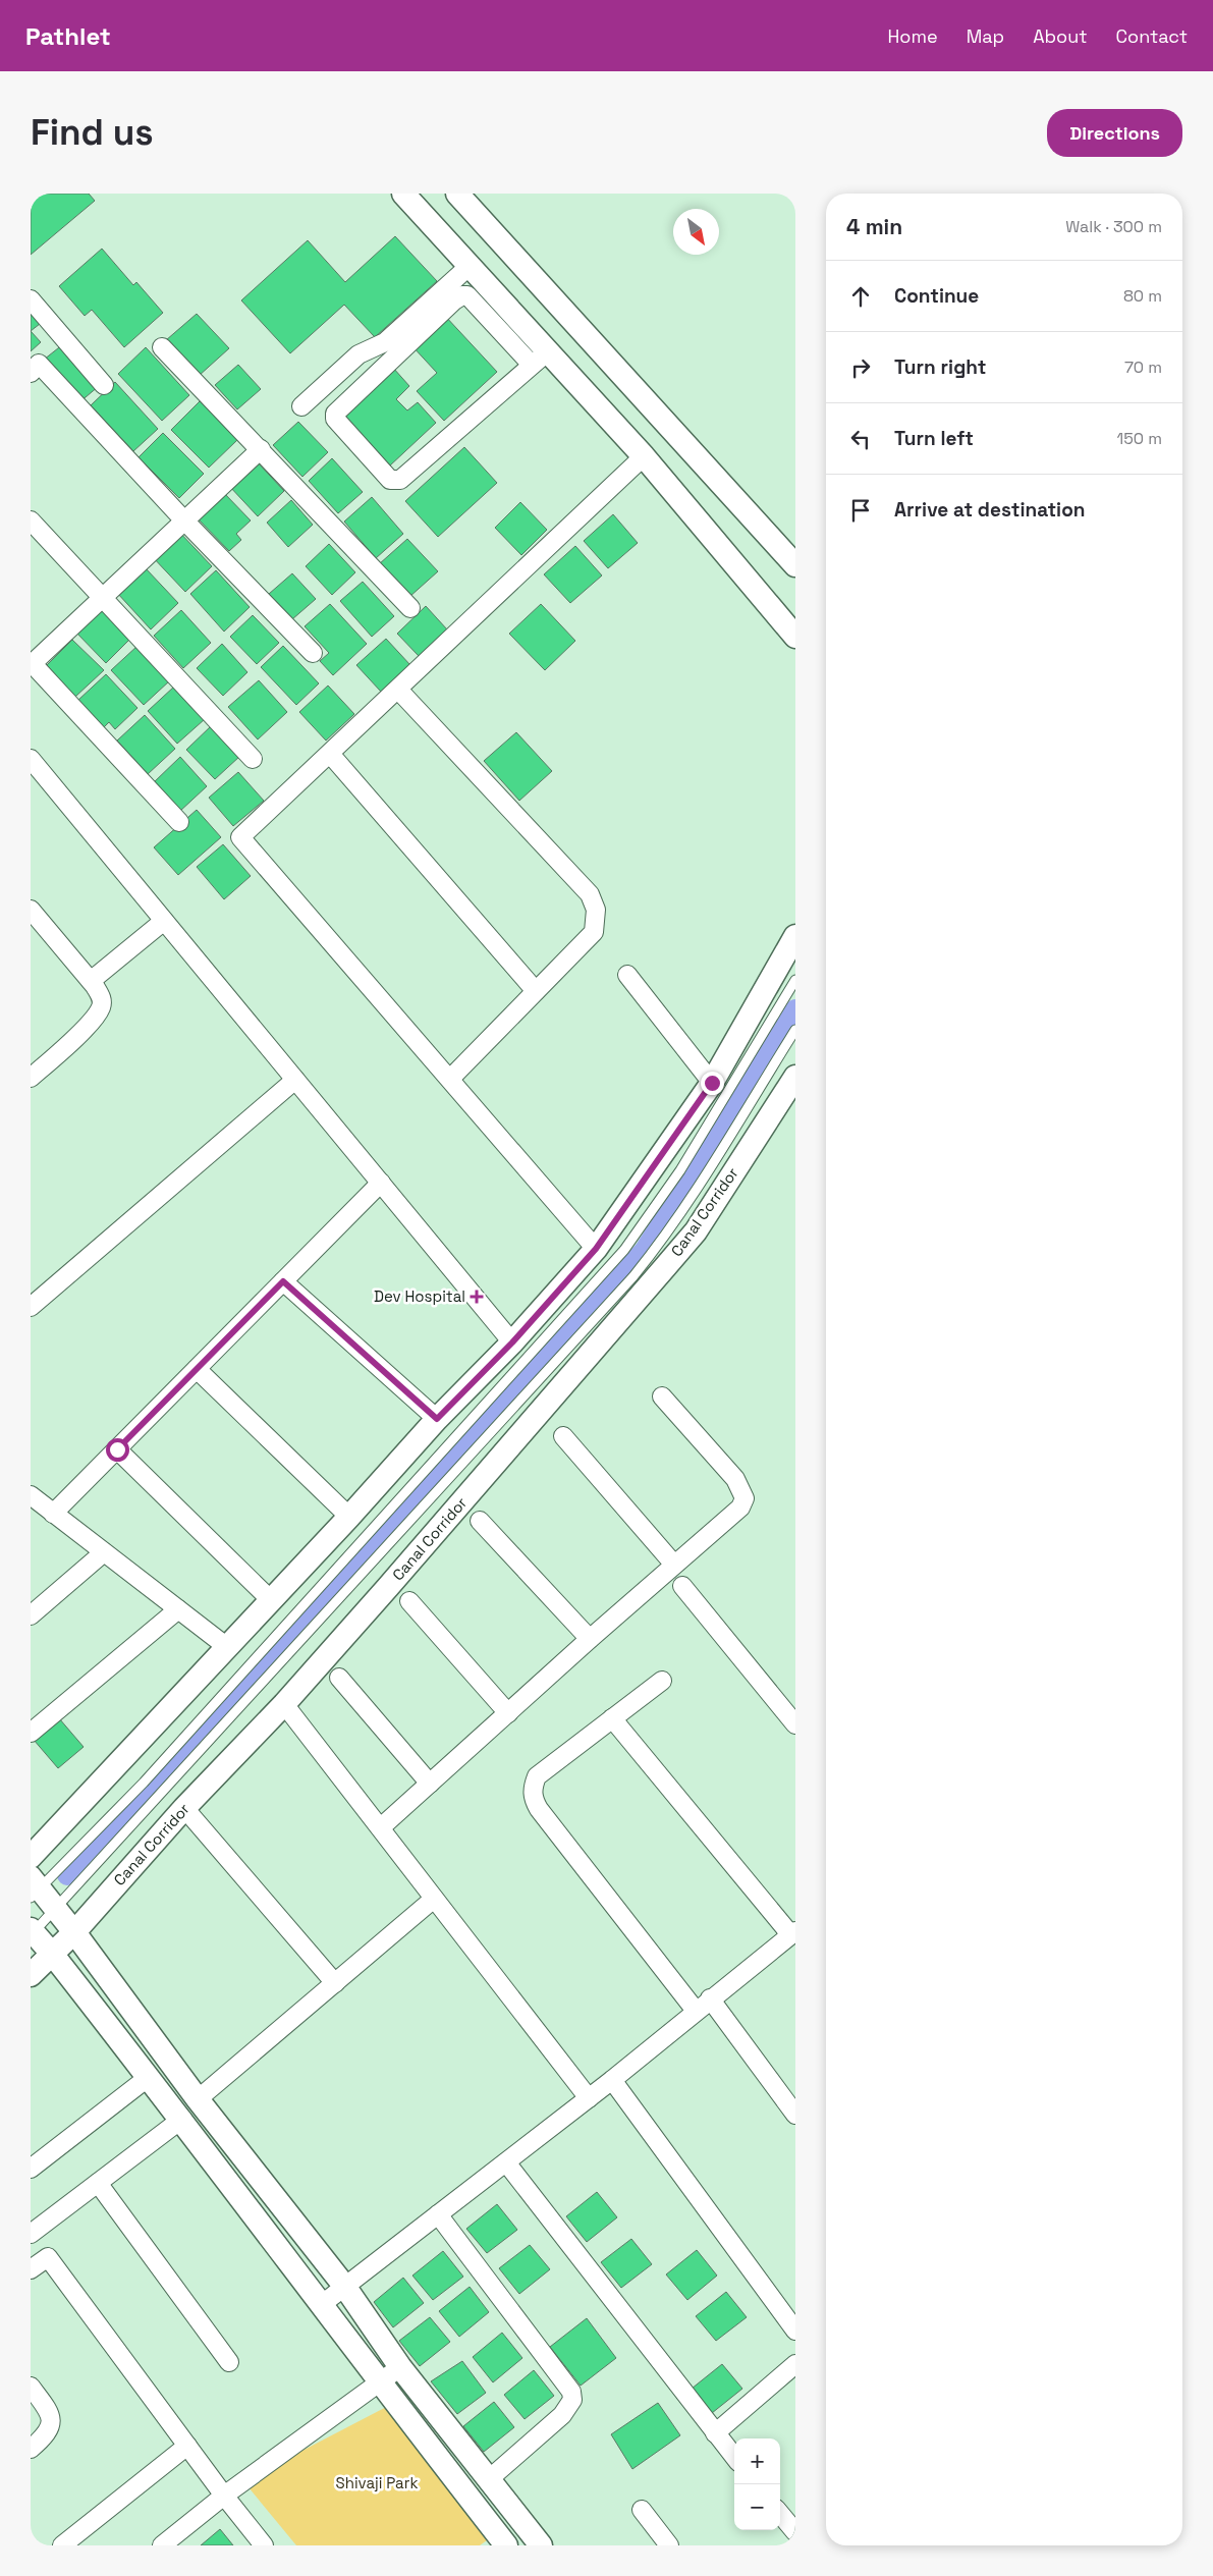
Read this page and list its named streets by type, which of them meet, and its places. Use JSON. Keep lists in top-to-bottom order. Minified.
{"streets":{"street":["Canal Corridor"]},"parks":["Shivaji Park"],"places":{"health":["Dev Hospital"]},"north":"bottom right","page":{"header":"Pathlet","nav":["Home","Map","About","Contact"],"buttons":"Directions","title":"Find us","heading":["4 min","Walk · 300 m"],"list":[["Continue","80 m"],["Turn right","70 m"],["Turn left","150 m"],"Arrive at destination"],"map_buttons":["+","−"]}}
